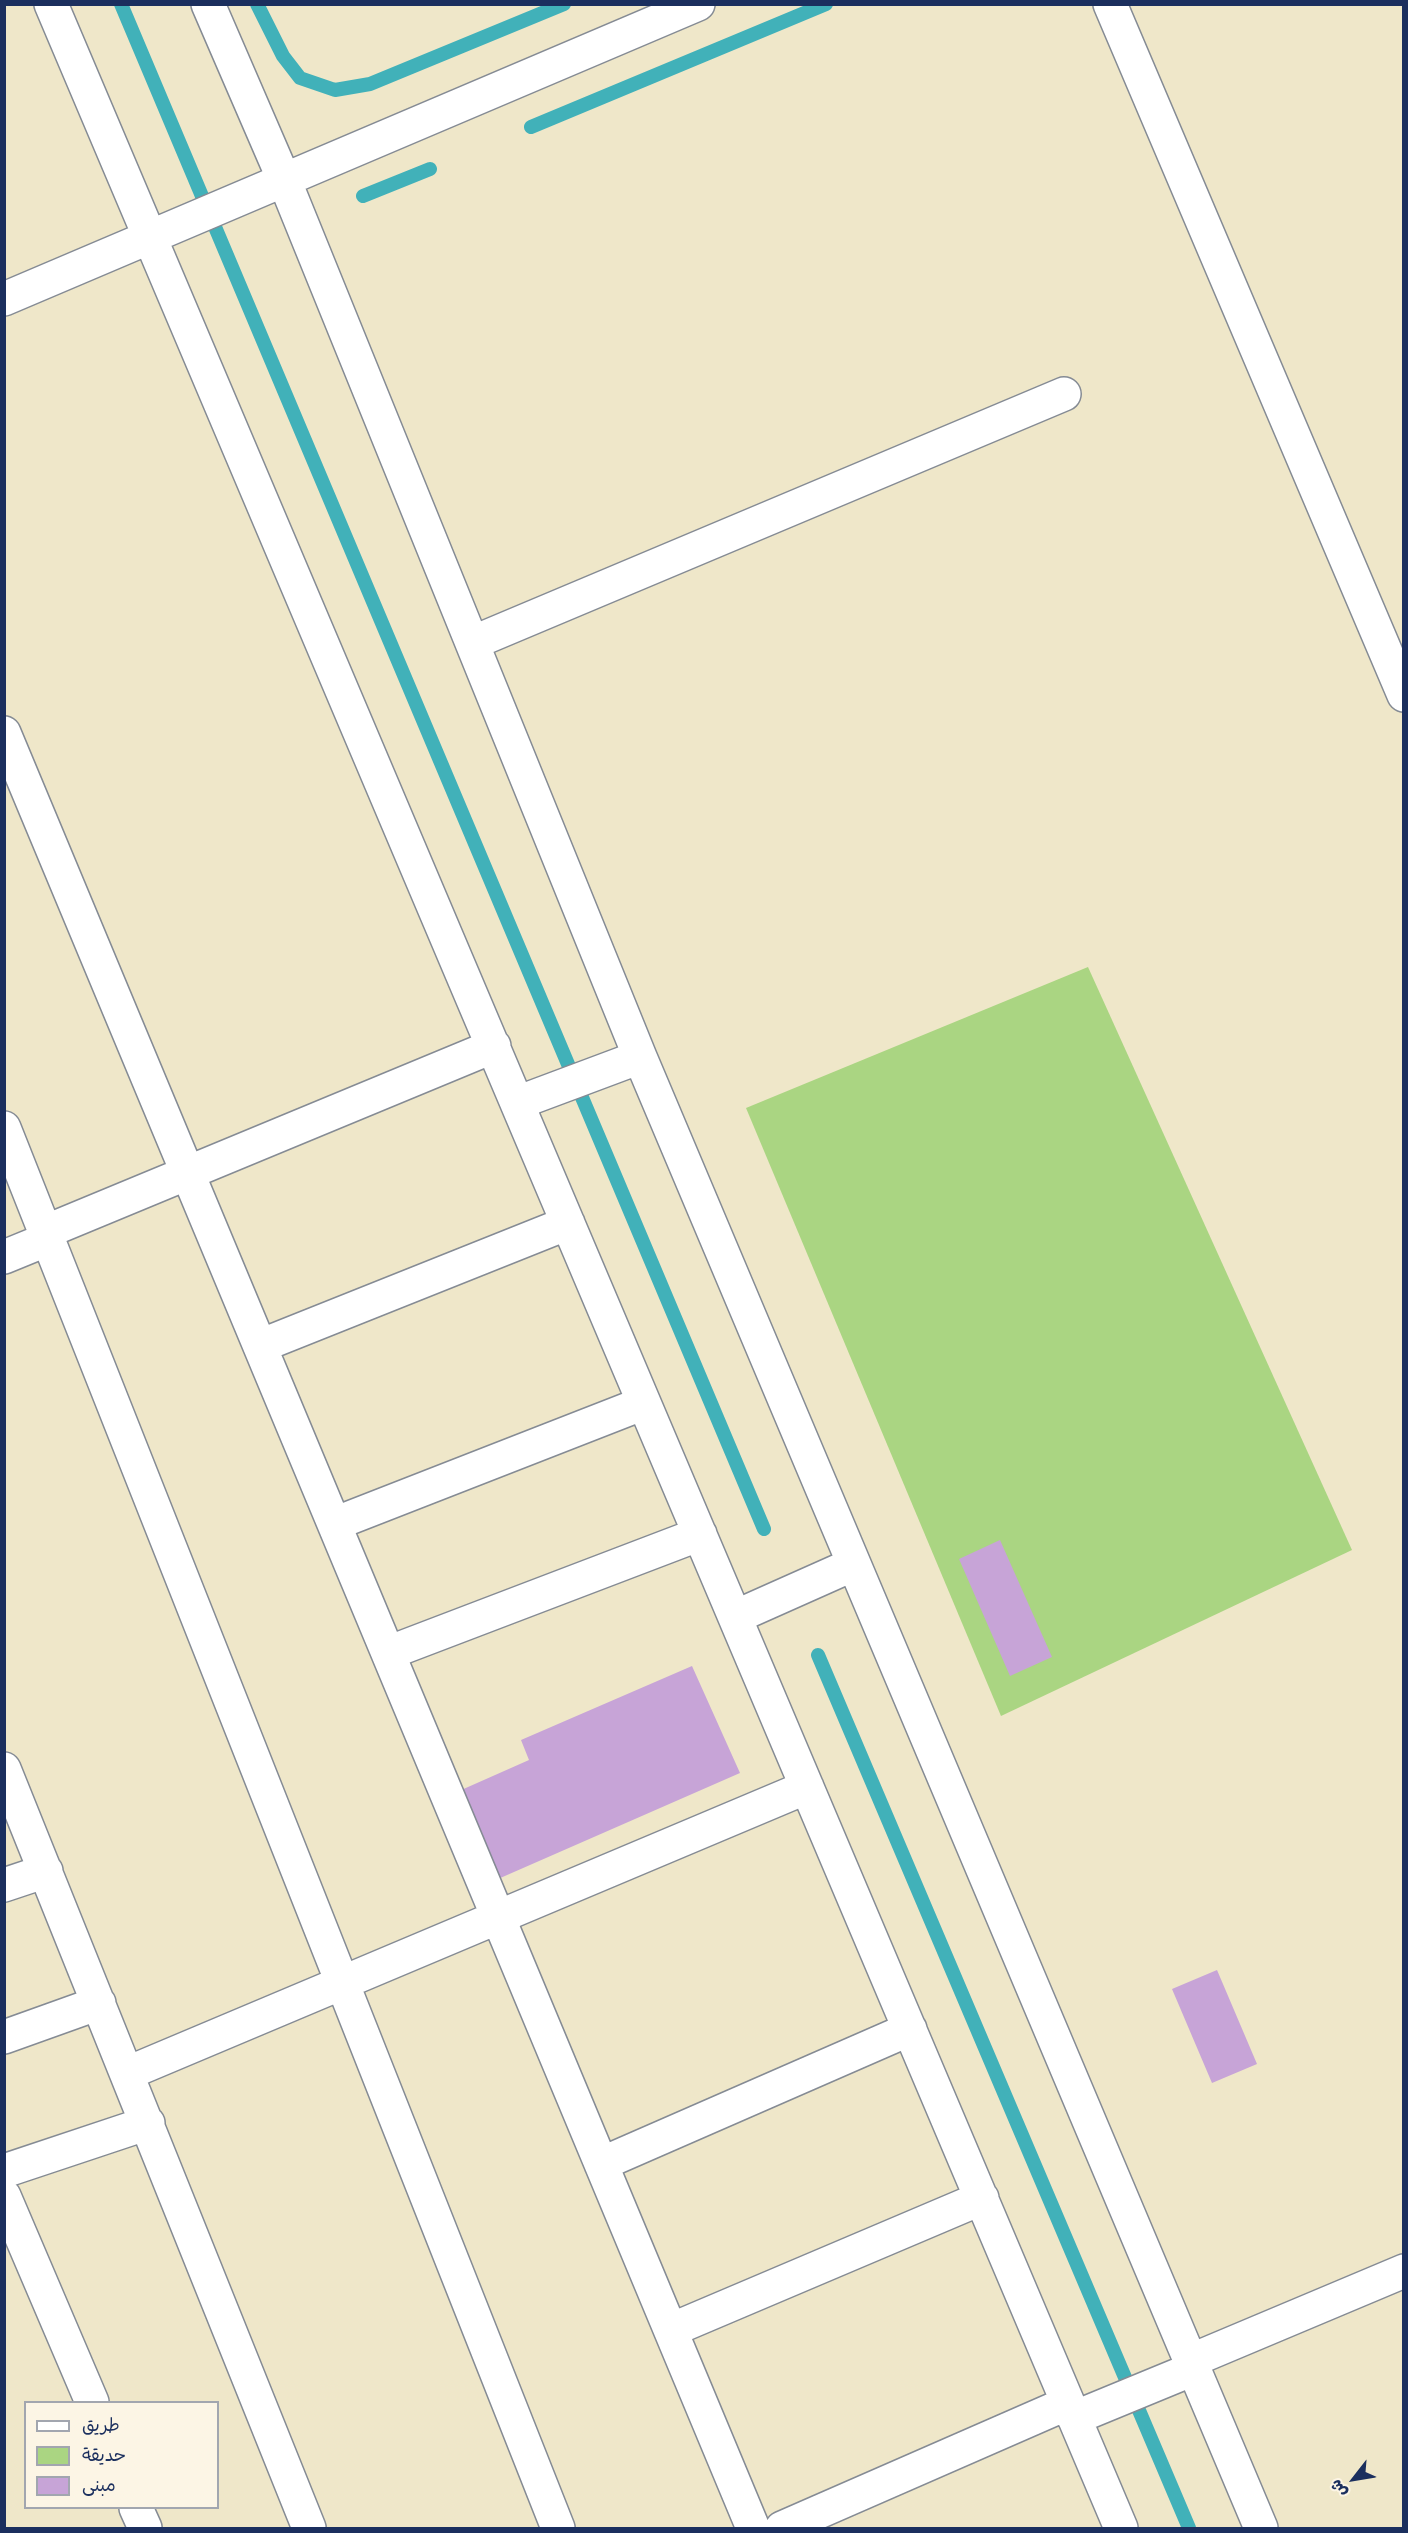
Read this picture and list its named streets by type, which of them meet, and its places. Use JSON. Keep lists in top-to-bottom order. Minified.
{"legend":["طريق","حديقة","مبنى"],"north":"bottom left"}
